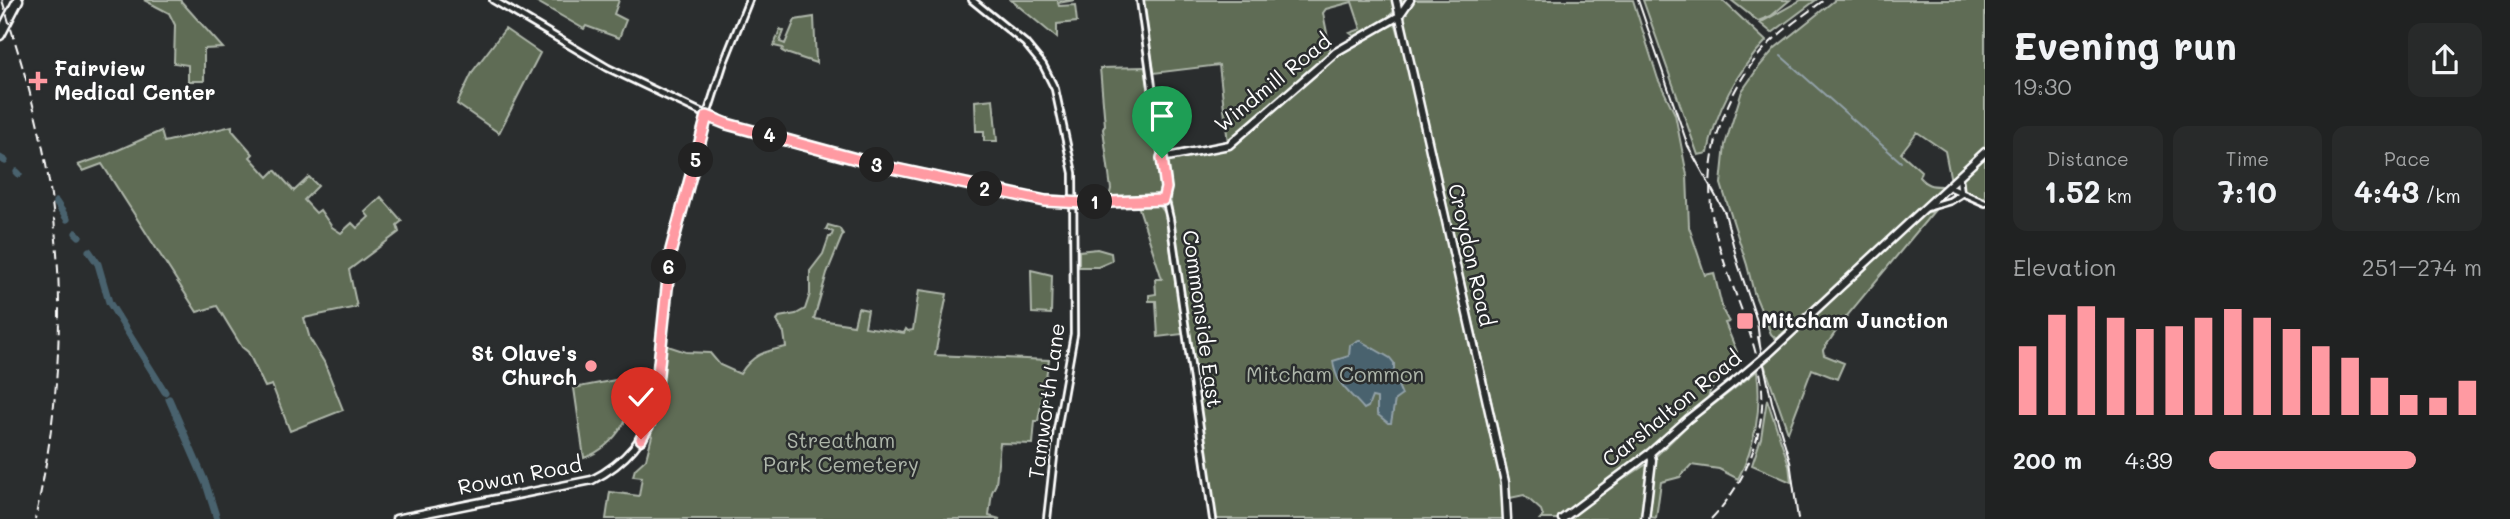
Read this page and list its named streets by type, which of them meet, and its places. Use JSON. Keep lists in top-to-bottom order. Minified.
{"streets":{"main road":["Windmill Road","Croydon Road","Commonside East","Carshalton Road","Rowan Road"],"street":["Tamworth Lane"]},"crossings":[["Windmill Road","Croydon Road"],["Windmill Road","Commonside East"]],"parks":["Mitcham Common","Streatham Park Cemetery"],"places":{"health":["Fairview Medical Center"],"transit":["Mitcham Junction"],"other":["St Olave's Church"]},"page":{"heading":["Evening run","19:30"],"pins":["4","5","3","2","1","6"],"stats":[["Distance","1.52 km"],["Time","7:10"],["Pace","4:43 /km"]],"chart":["Elevation","251–274 m"],"list":[{"name":"200 m","note":"4:39"}]}}
